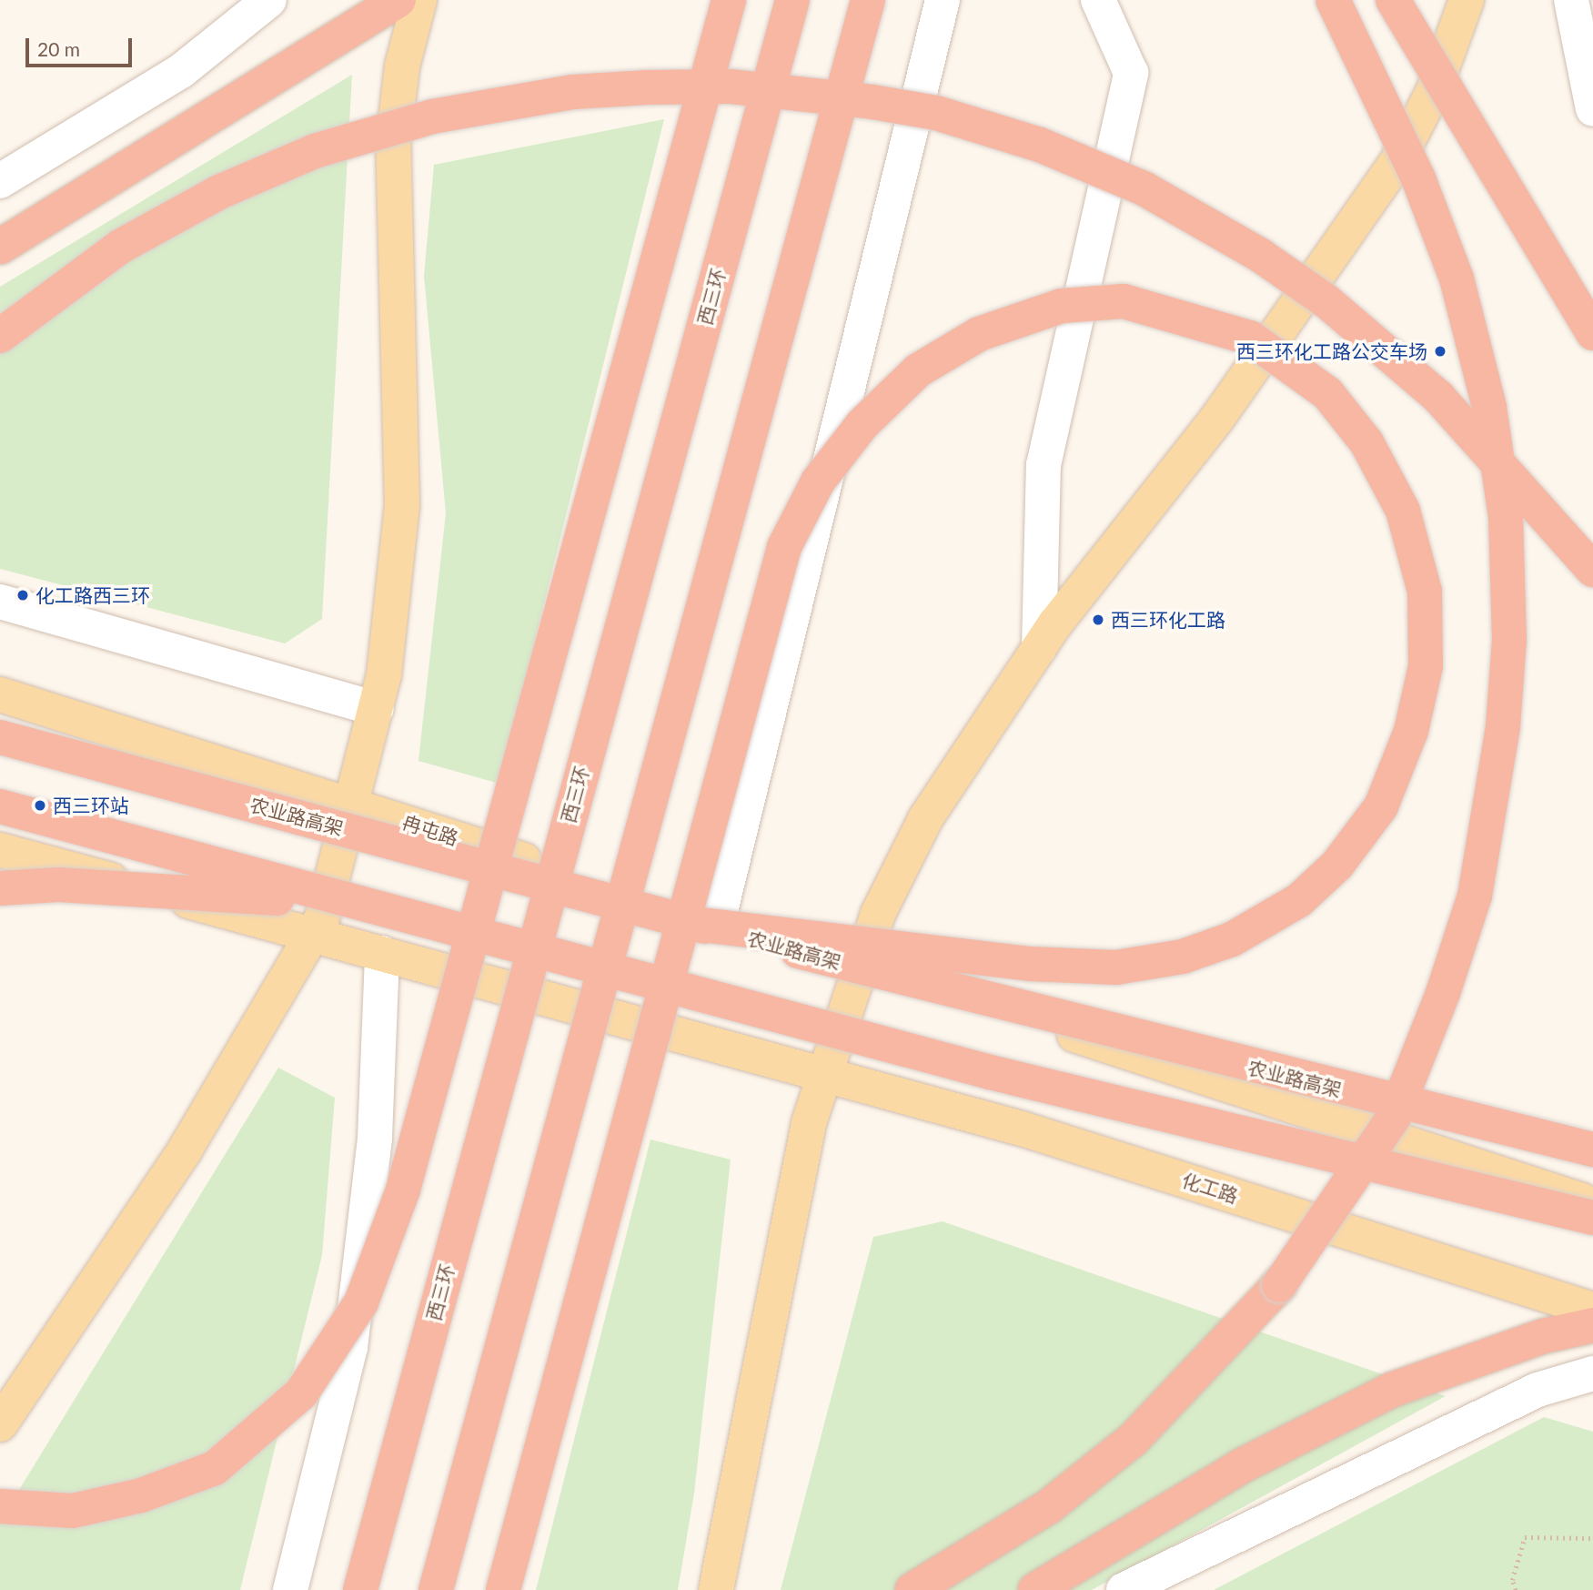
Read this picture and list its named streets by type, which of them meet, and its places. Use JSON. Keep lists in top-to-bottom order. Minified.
{"streets":{"highway":["西三环","农业路高架"],"main road":["冉屯路","化工路"]},"crossings":[["农业路高架","冉屯路"]],"places":["西三环化工路公交车场","化工路西三环","西三环化工路","西三环站"],"scale_bar":"20 m"}
